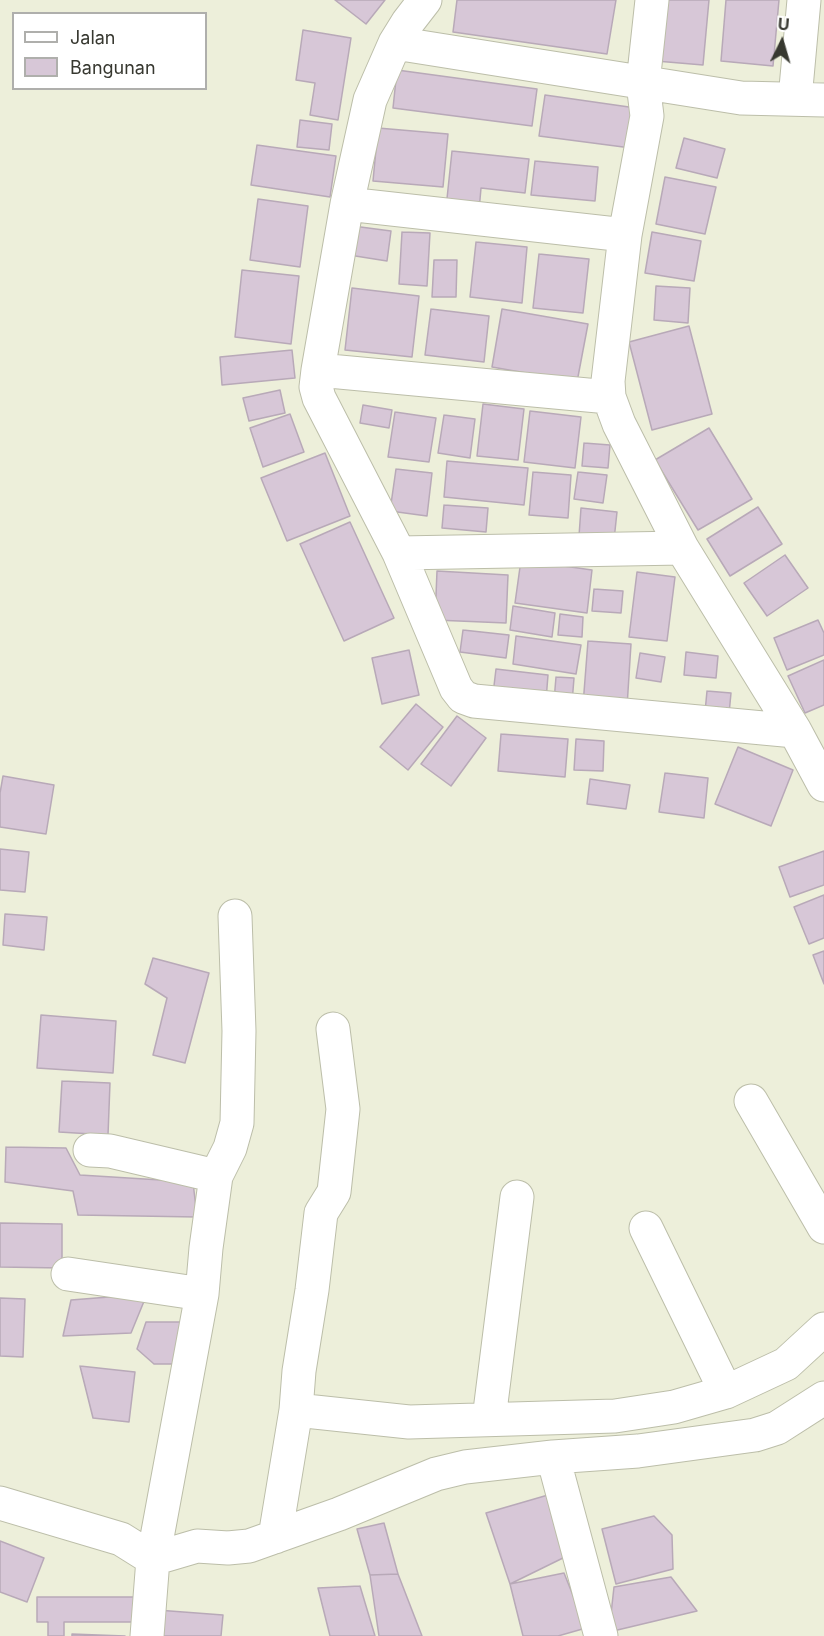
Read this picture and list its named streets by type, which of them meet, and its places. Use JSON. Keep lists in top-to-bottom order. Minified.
{"legend":["Jalan","Bangunan"],"north":"top"}
